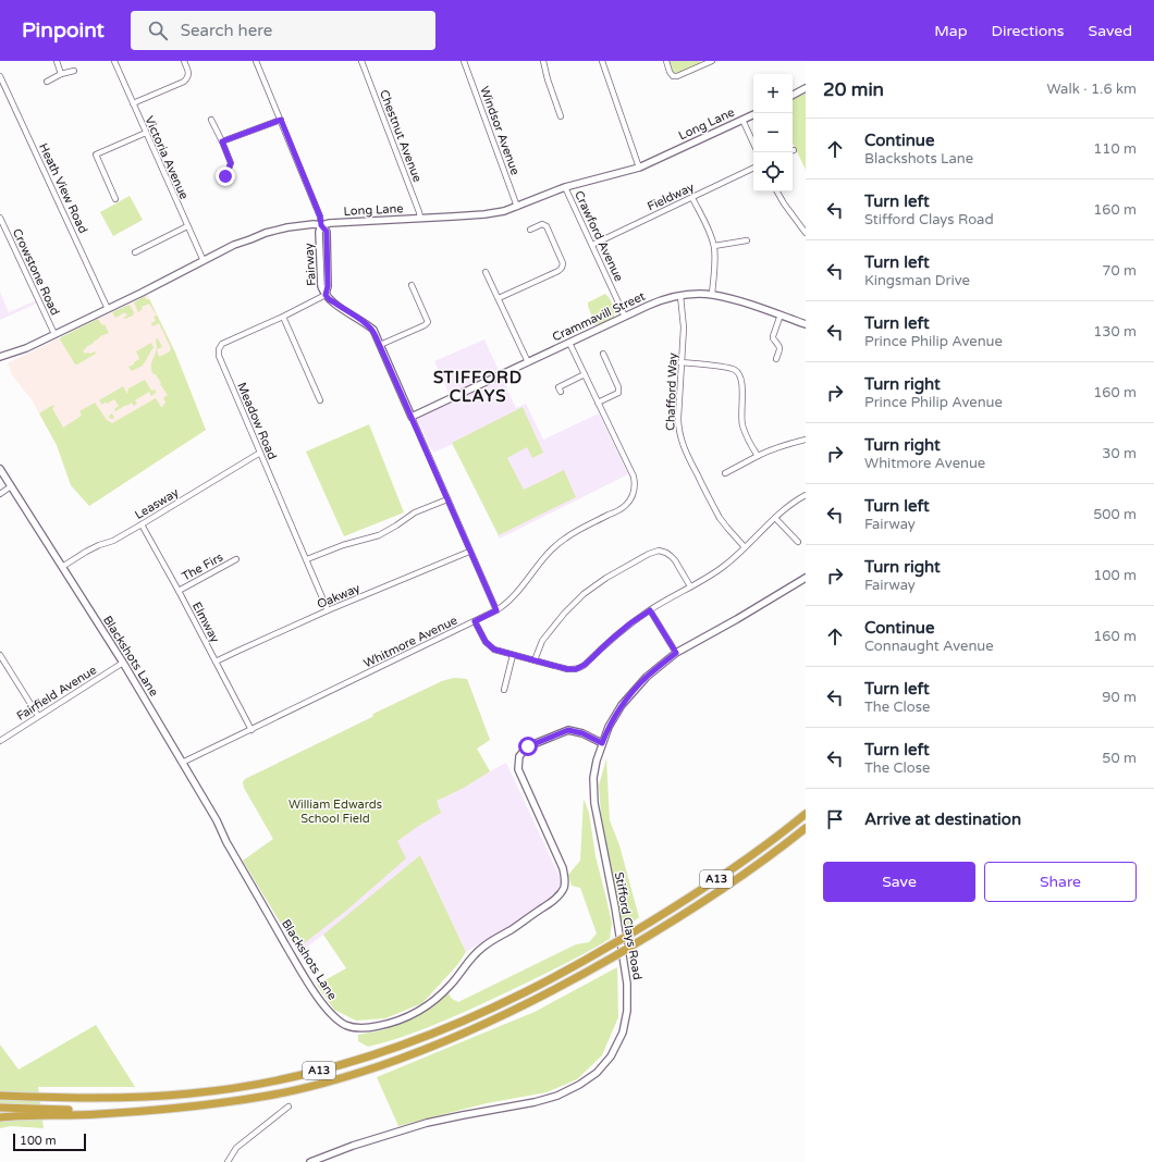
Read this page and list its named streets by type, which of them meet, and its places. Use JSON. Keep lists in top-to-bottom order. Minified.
{"streets":{"highway":["A13"],"street":["Long Lane","Windsor Avenue","Chestnut Avenue","Victoria Avenue","Heath View Road","Fieldway","Crawford Avenue","Fairway","Crowstone Road","Crammavill Street","Chafford Way","Meadow Road","Leasway","The Firs","Oakway","Elmway","Whitmore Avenue","Blackshots Lane","Fairfield Avenue","Stifford Clays Road"]},"crossings":[["Long Lane","Windsor Avenue"],["Long Lane","Chestnut Avenue"],["Long Lane","Victoria Avenue"],["Long Lane","Heath View Road"],["Long Lane","Crawford Avenue"],["Long Lane","Fairway"],["Long Lane","Crowstone Road"],["Fieldway","Crawford Avenue"],["Crawford Avenue","Crammavill Street"],["Fairway","Crammavill Street"],["Fairway","Meadow Road"],["Fairway","Oakway"],["Fairway","Whitmore Avenue"],["Crammavill Street","Chafford Way"],["Crammavill Street","Whitmore Avenue"],["Meadow Road","Leasway"],["Meadow Road","Oakway"],["Leasway","Elmway"],["Leasway","Blackshots Lane"],["The Firs","Elmway"],["Oakway","Elmway"],["Elmway","Whitmore Avenue"],["Whitmore Avenue","Blackshots Lane"],["Blackshots Lane","Fairfield Avenue"],["Blackshots Lane","Stifford Clays Road"]],"districts":["STIFFORD CLAYS"],"parks":["William Edwards School Field"],"scale_bar":"100 m","page":{"header":"Pinpoint","search":"Search here","nav":["Map","Directions","Saved"],"heading":["20 min","Walk · 1.6 km"],"map_buttons":["+","−"],"list":[["Continue","Blackshots Lane","110 m"],["Turn left","Stifford Clays Road","160 m"],["Turn left","Kingsman Drive","70 m"],["Turn left","Prince Philip Avenue","130 m"],["Turn right","Prince Philip Avenue","160 m"],["Turn right","Whitmore Avenue","30 m"],["Turn left","Fairway","500 m"],["Turn right","Fairway","100 m"],["Continue","Connaught Avenue","160 m"],["Turn left","The Close","90 m"],["Turn left","The Close","50 m"],"Arrive at destination"],"buttons":["Save","Share"],"scale":"100 m"}}
